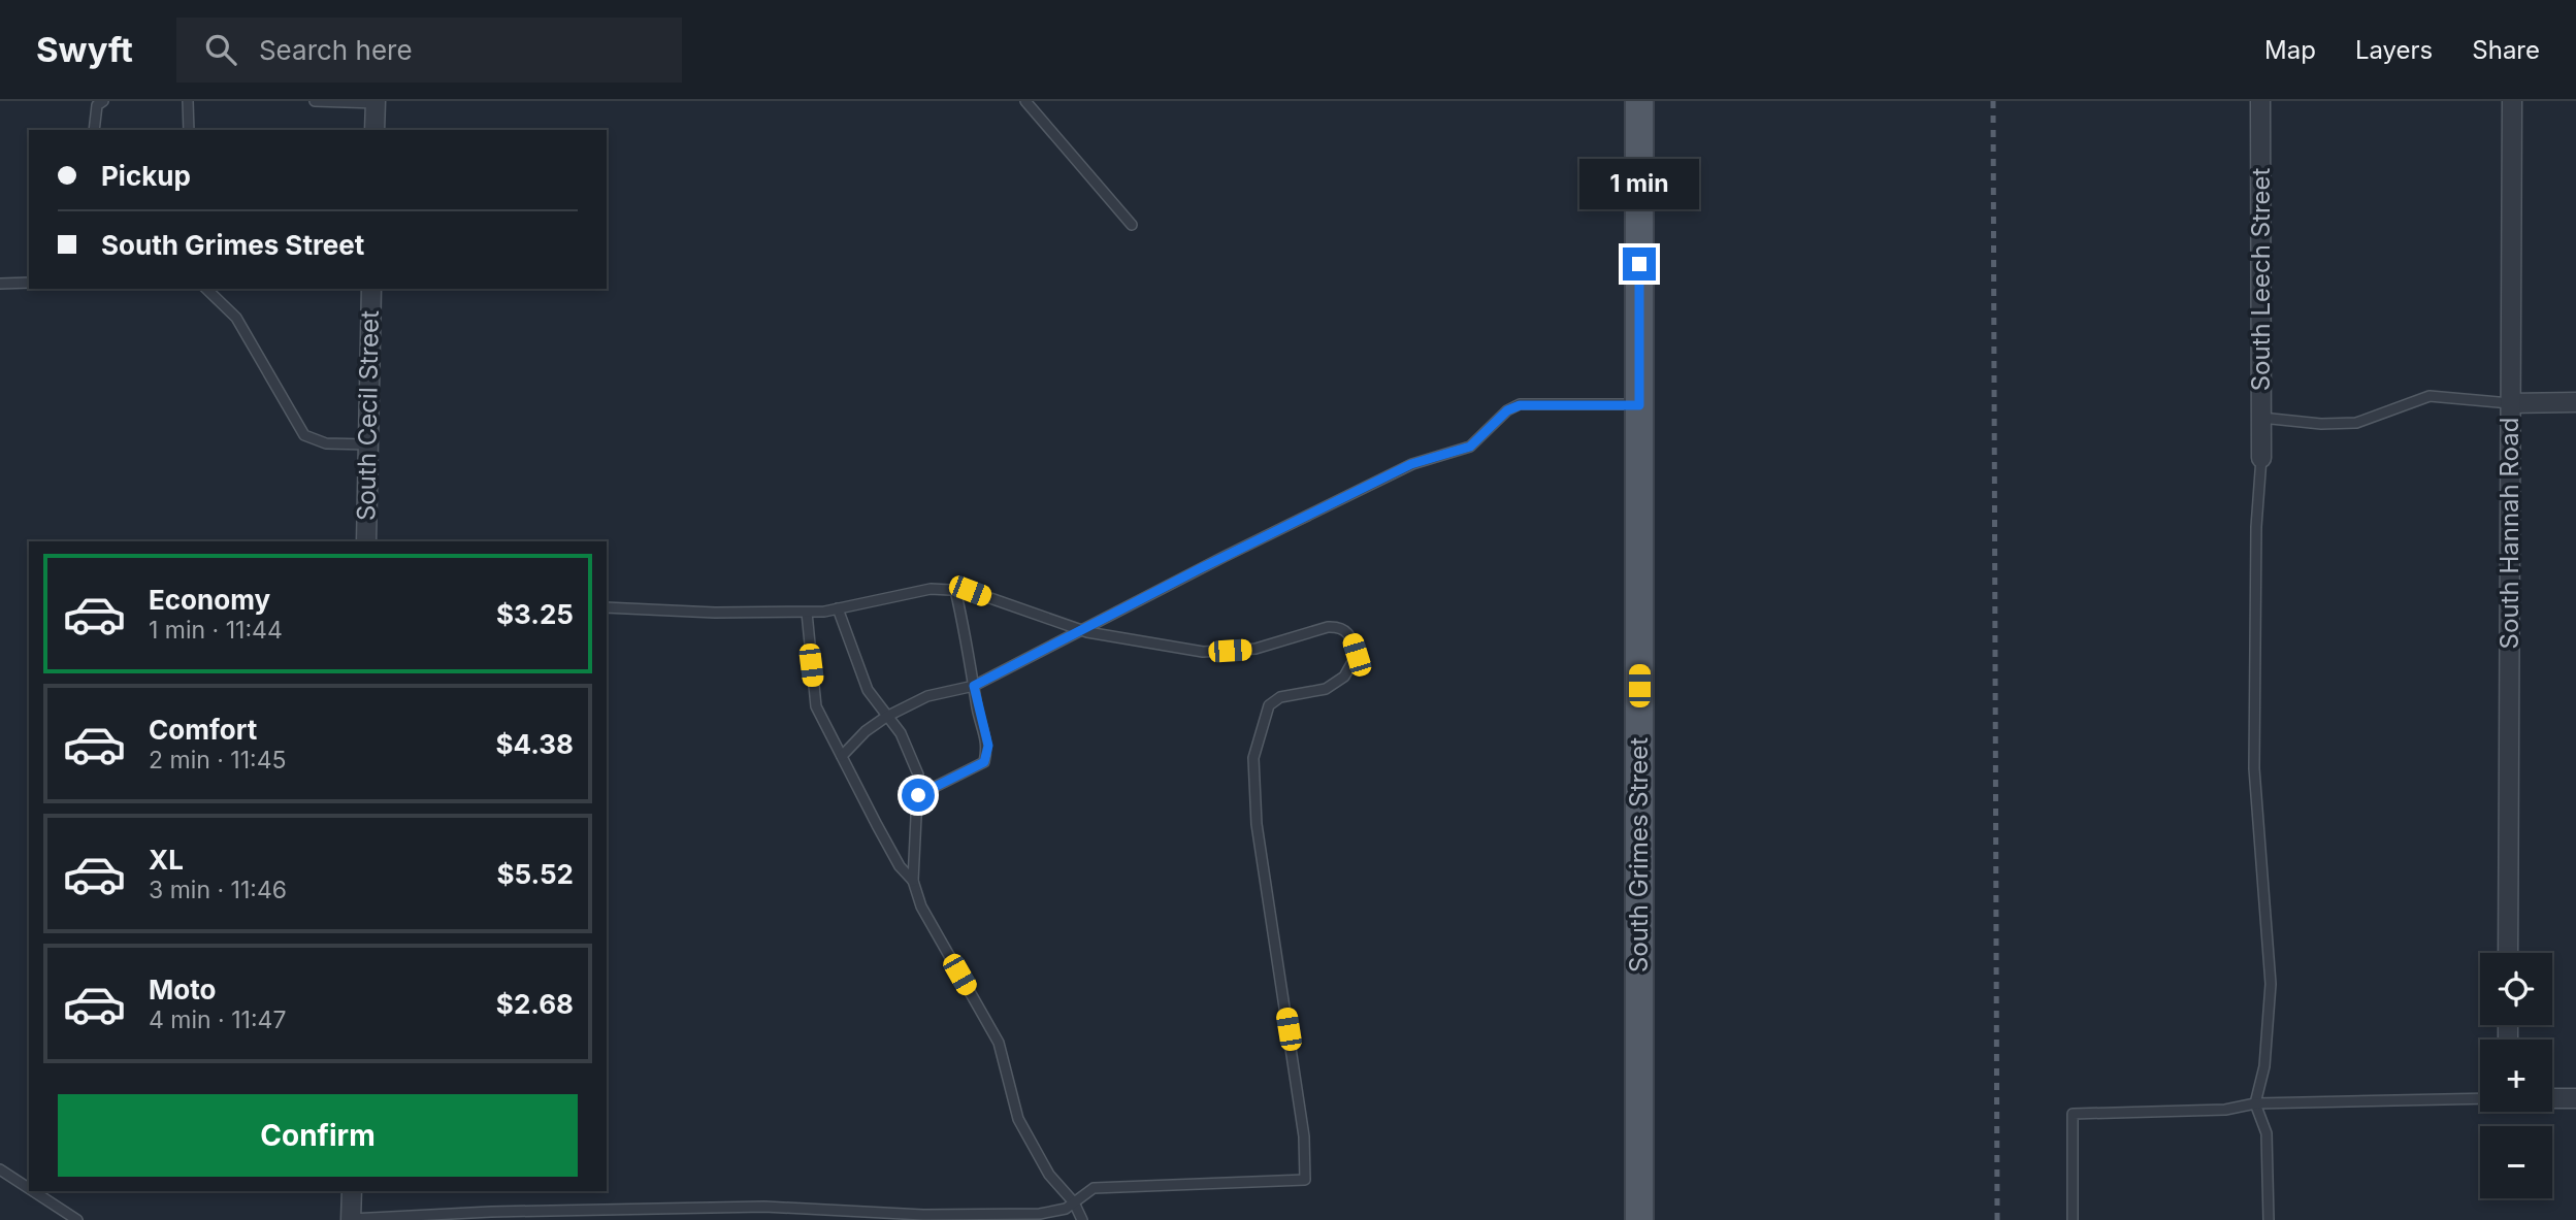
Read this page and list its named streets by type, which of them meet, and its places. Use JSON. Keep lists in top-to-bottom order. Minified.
{"streets":{"main road":["South Grimes Street"],"street":["South Leech Street","South Cecil Street","South Hannah Road"]},"page":{"header":"Swyft","search":"Search here","nav":["Map","Layers","Share"],"banner":["Pickup","South Grimes Street"],"bubble":"1 min","list":[{"name":"Economy","note":"1 min · 11:44","value":"$3.25"},{"name":"Comfort","note":"2 min · 11:45","value":"$4.38"},{"name":"XL","note":"3 min · 11:46","value":"$5.52"},{"name":"Moto","note":"4 min · 11:47","value":"$2.68"}],"map_buttons":["+","−"],"buttons":"Confirm"}}
